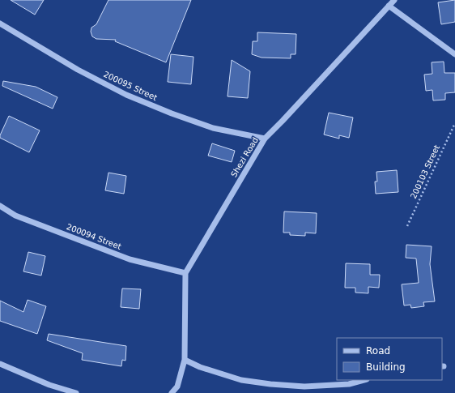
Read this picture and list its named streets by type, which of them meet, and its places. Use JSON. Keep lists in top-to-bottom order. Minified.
{"streets":{"street":["200095 Street","Shezi Road","200094 Street"],"path":["200103 Street"]},"crossings":[["200095 Street","Shezi Road"],["Shezi Road","200094 Street"]],"legend":["Road","Building"]}
